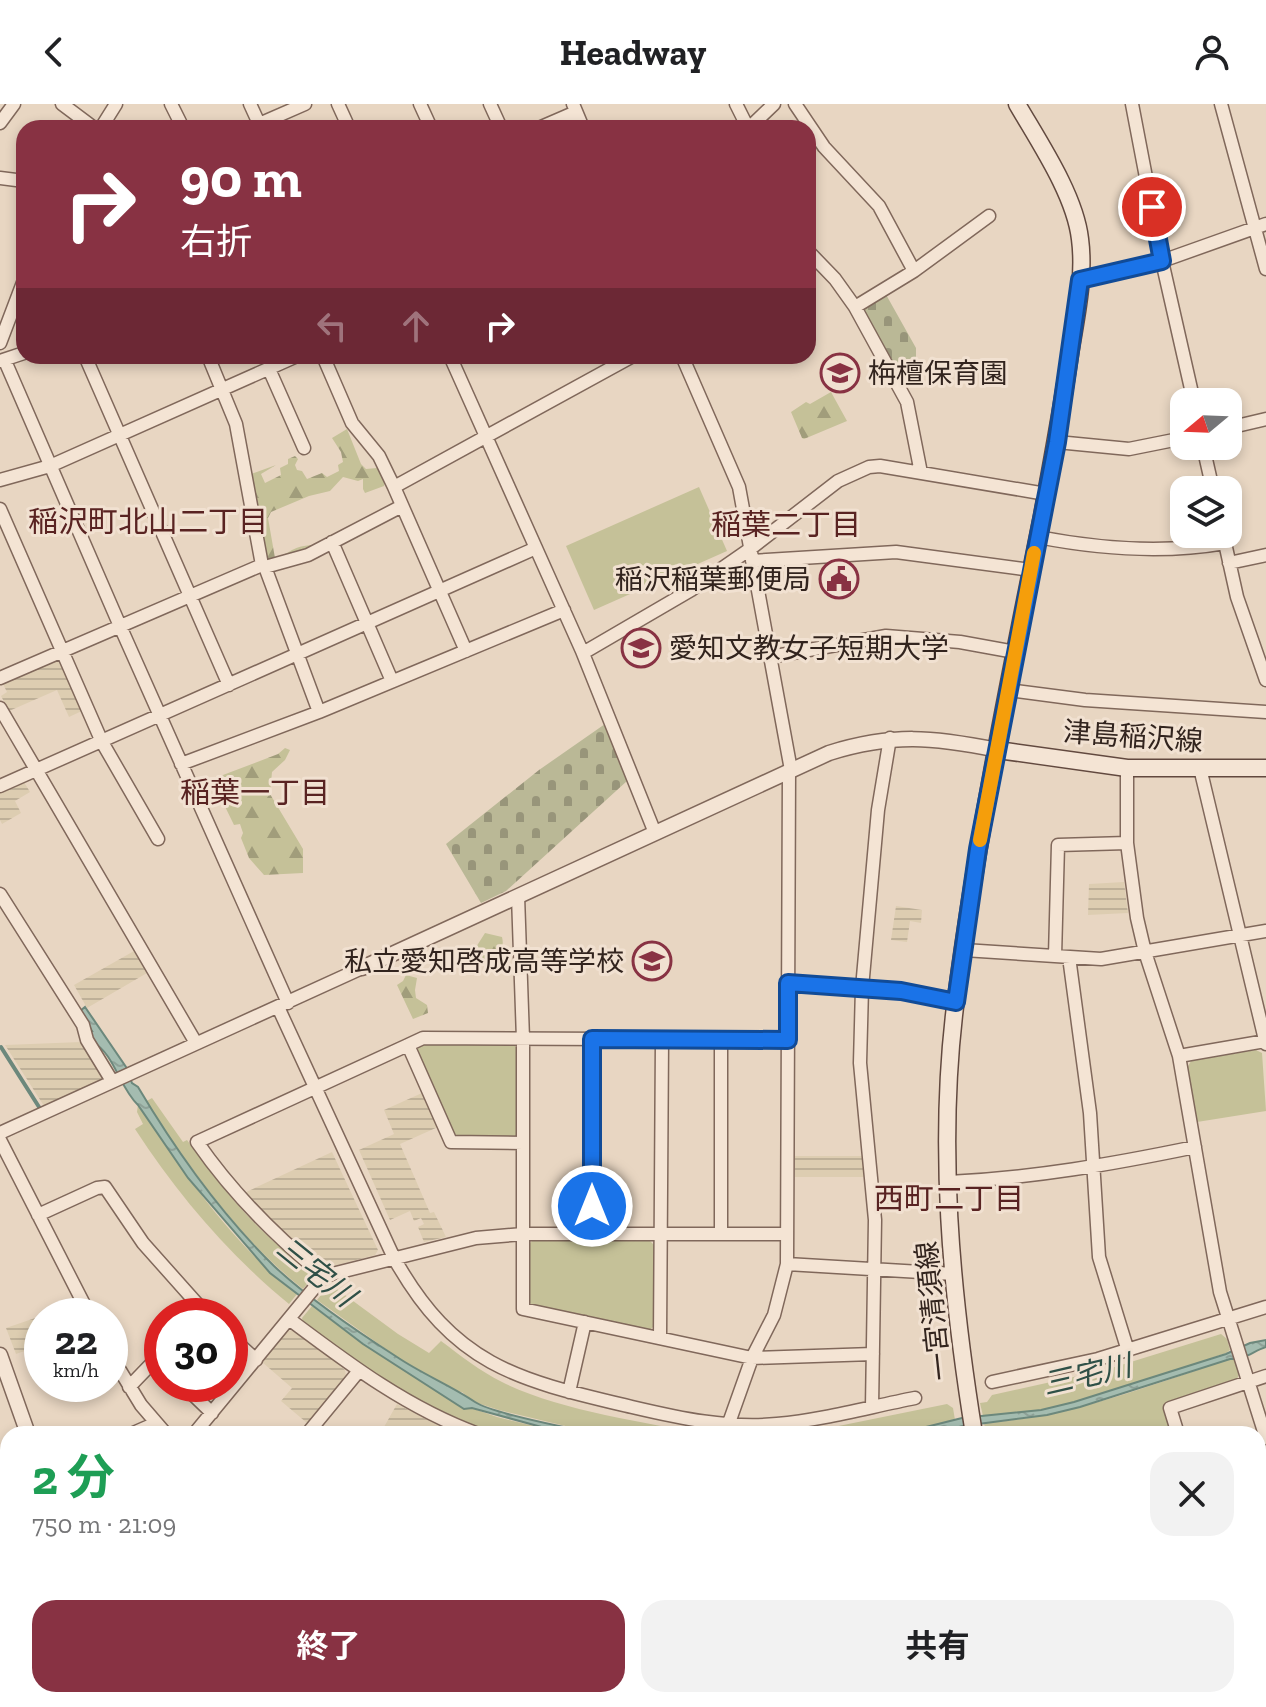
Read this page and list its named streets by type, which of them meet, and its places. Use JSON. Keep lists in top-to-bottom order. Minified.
{"streets":{"main road":["津島稲沢線","一宮清須線"]},"crossings":[["津島稲沢線","一宮清須線"]],"districts":["稲沢町北山二丁目","稲葉二丁目","稲葉一丁目","西町二丁目"],"water":["三宅川"],"places":{"school or university":["栴檀保育園","愛知文教女子短期大学","私立愛知啓成高等学校"],"public building":["稲沢稲葉郵便局"]},"north":"left","page":{"header":"Headway","turn":["90 m","右折"],"speed":"22 km/h","limit":"30","heading":["2 分","750 m · 21:09"],"buttons":["終了","共有"]}}
